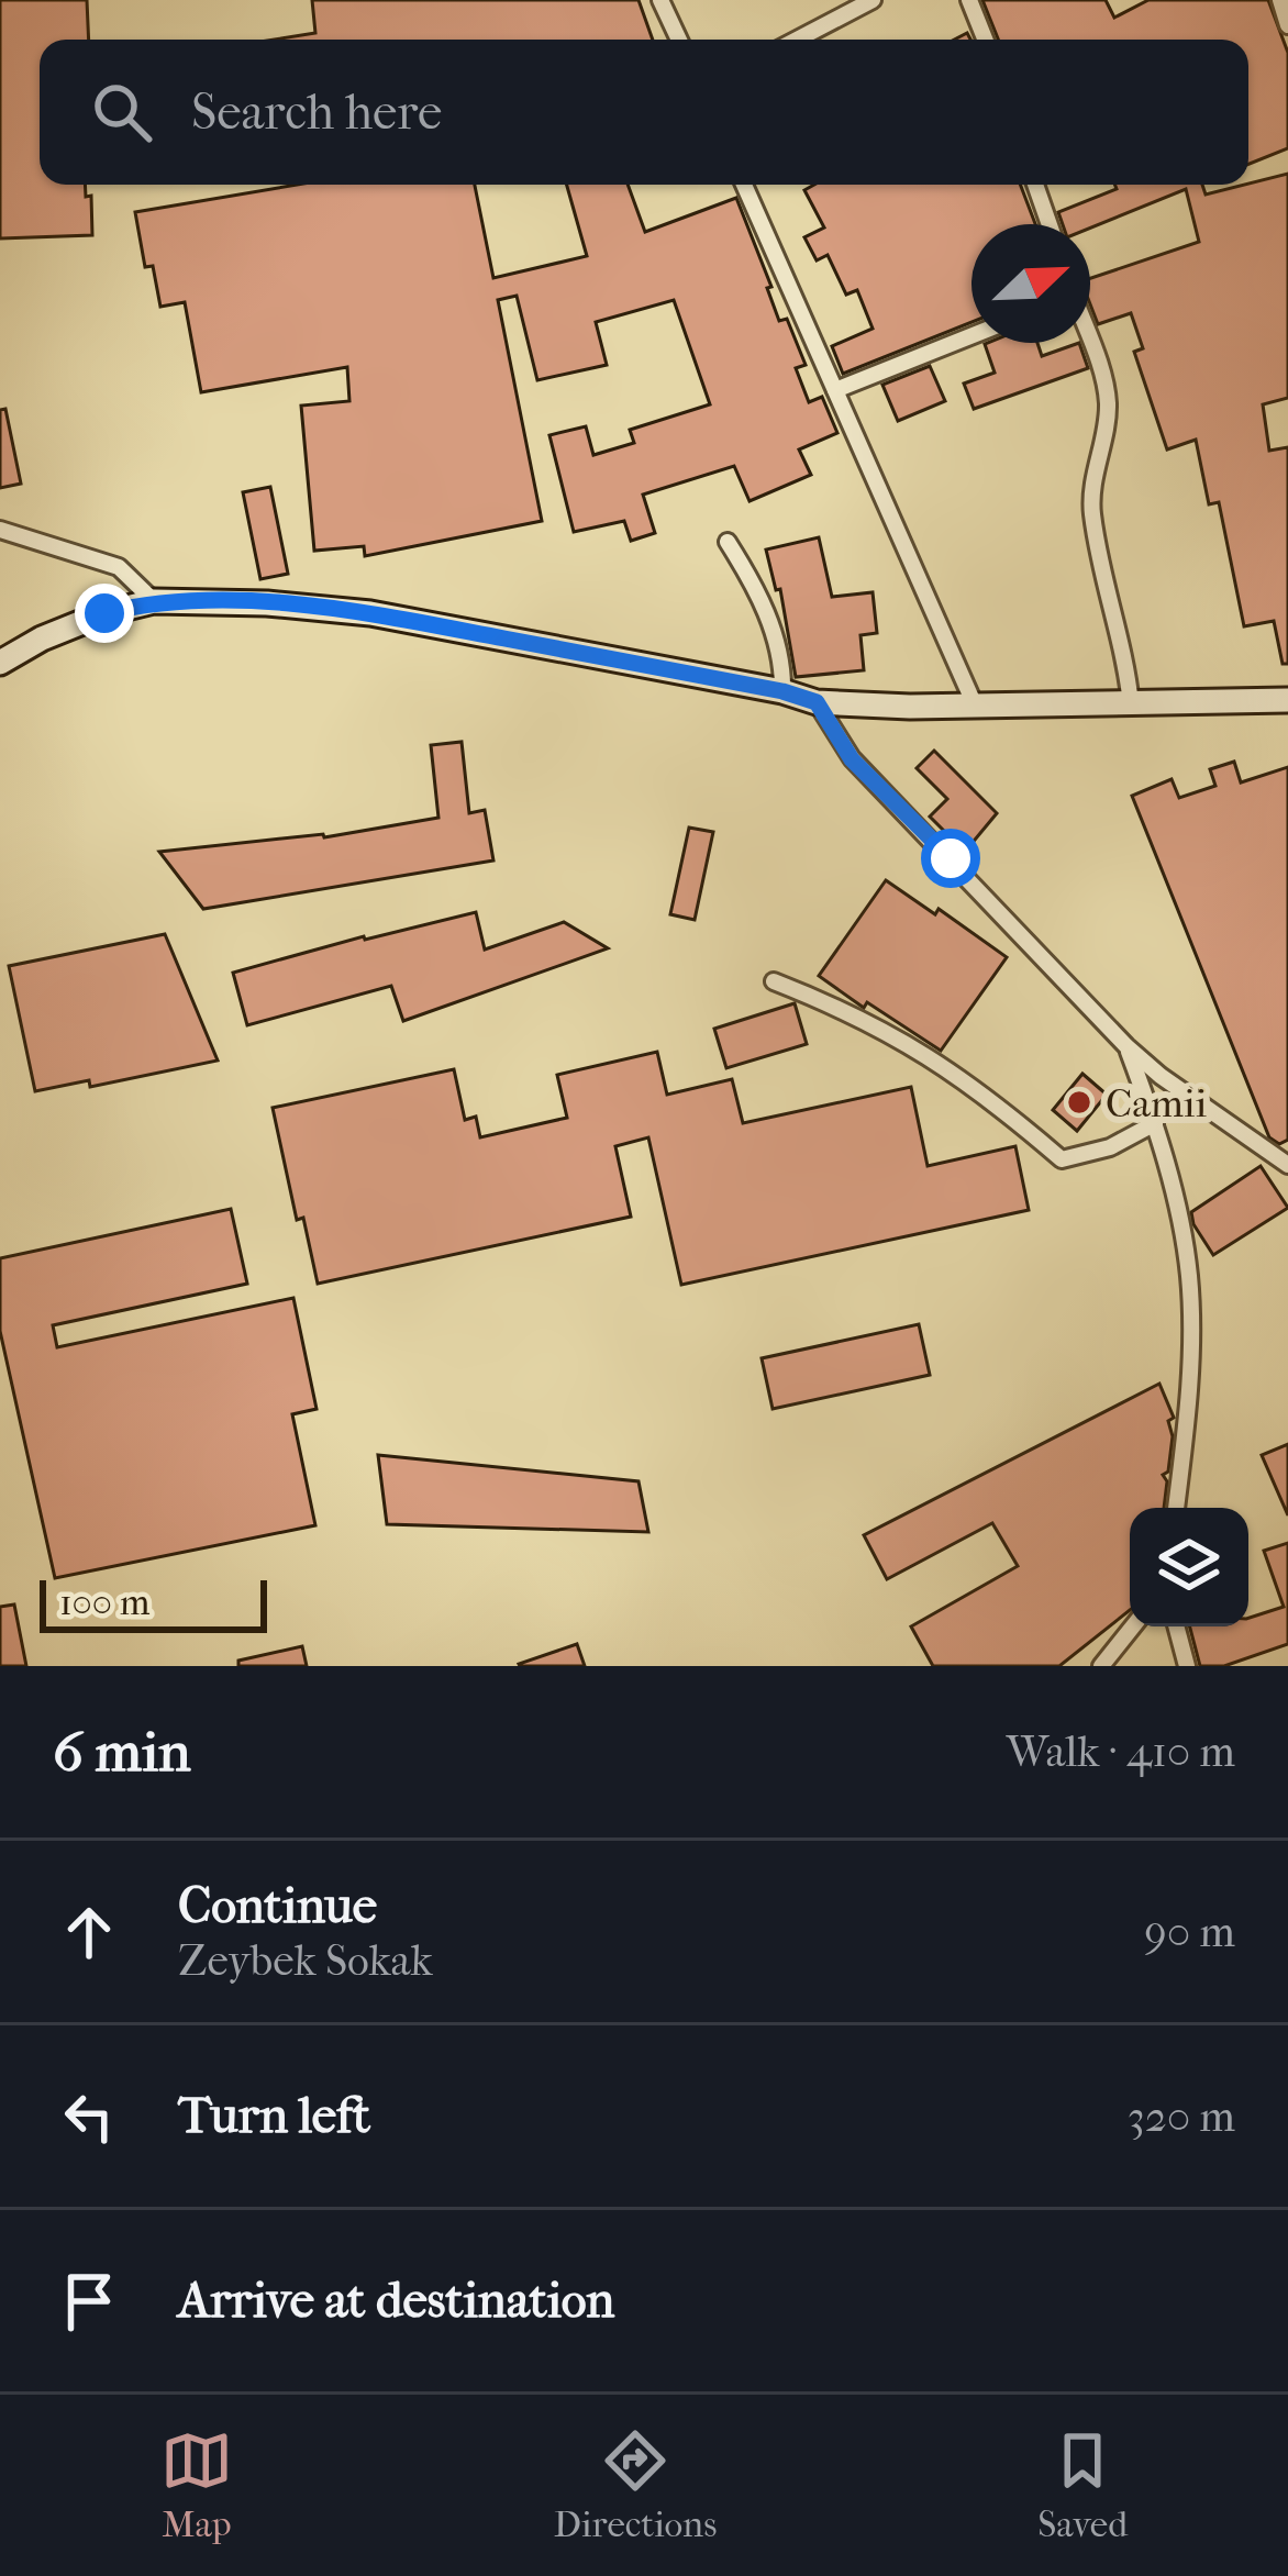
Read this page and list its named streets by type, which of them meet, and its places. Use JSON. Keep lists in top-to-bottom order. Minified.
{"places":["Camii"],"scale_bar":"100 m","north":"top right","page":{"search":"Search here","scale":"100 m","heading":["6 min","Walk · 410 m"],"list":[["Continue","Zeybek Sokak","90 m"],["Turn left","320 m"],"Arrive at destination"],"nav":["Map","Directions","Saved"]}}
